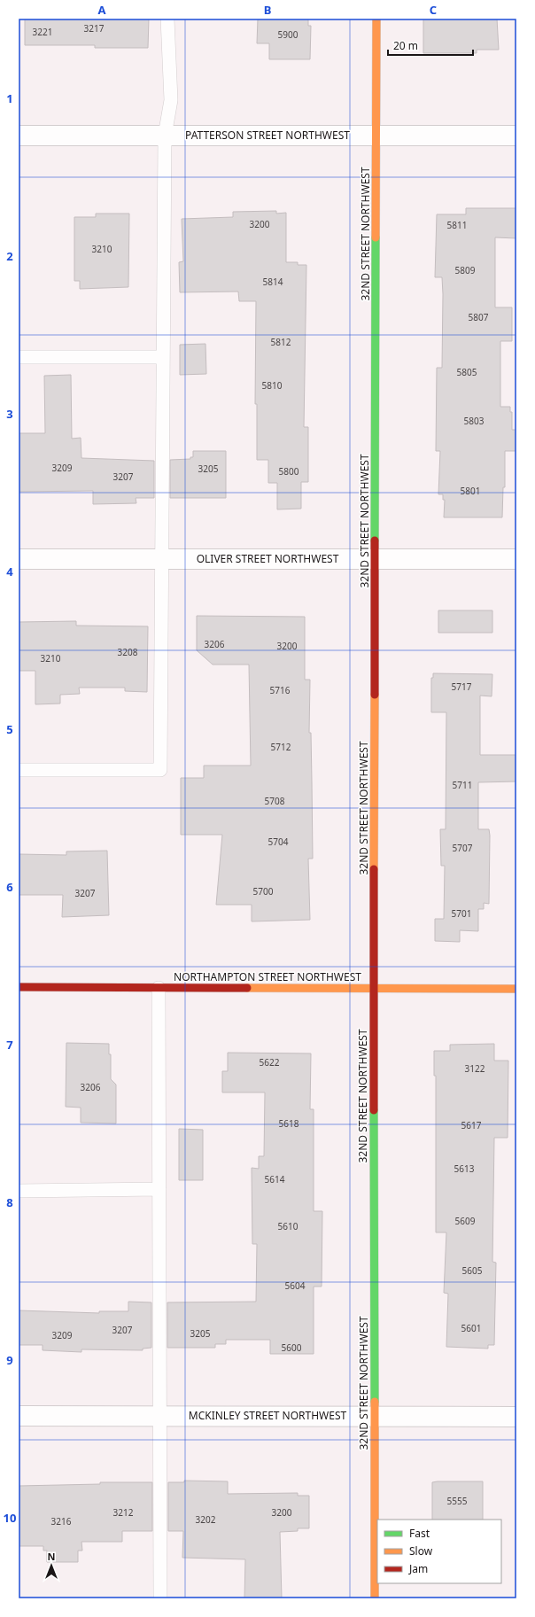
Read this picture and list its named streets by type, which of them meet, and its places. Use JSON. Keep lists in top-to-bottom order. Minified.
{"streets":{"street":["PATTERSON STREET NORTHWEST","32ND STREET NORTHWEST","OLIVER STREET NORTHWEST","NORTHAMPTON STREET NORTHWEST","MCKINLEY STREET NORTHWEST"]},"crossings":[["PATTERSON STREET NORTHWEST","32ND STREET NORTHWEST"],["32ND STREET NORTHWEST","OLIVER STREET NORTHWEST"],["32ND STREET NORTHWEST","NORTHAMPTON STREET NORTHWEST"],["32ND STREET NORTHWEST","MCKINLEY STREET NORTHWEST"]],"house_numbers":["3217","3221","5900","3200","5811","3210","5809","5814","5807","5812","5805","5810","5803","3209","3205","5800","3207","5801","3206","3200","3208","3210","5717","5716","5712","5711","5708","5704","5707","5700","3207","5701","5622","3122","3206","5618","5617","5613","5614","5609","5610","5605","5604","5601","3207","3205","3209","5600","5555","3212","3200","3202","3216"],"legend":["Fast","Slow","Jam"],"scale_bar":"20 m","north":"top","grid":{"columns":["A","B","C"],"rows":["1","2","3","4","5","6","7","8","9","10"]}}
